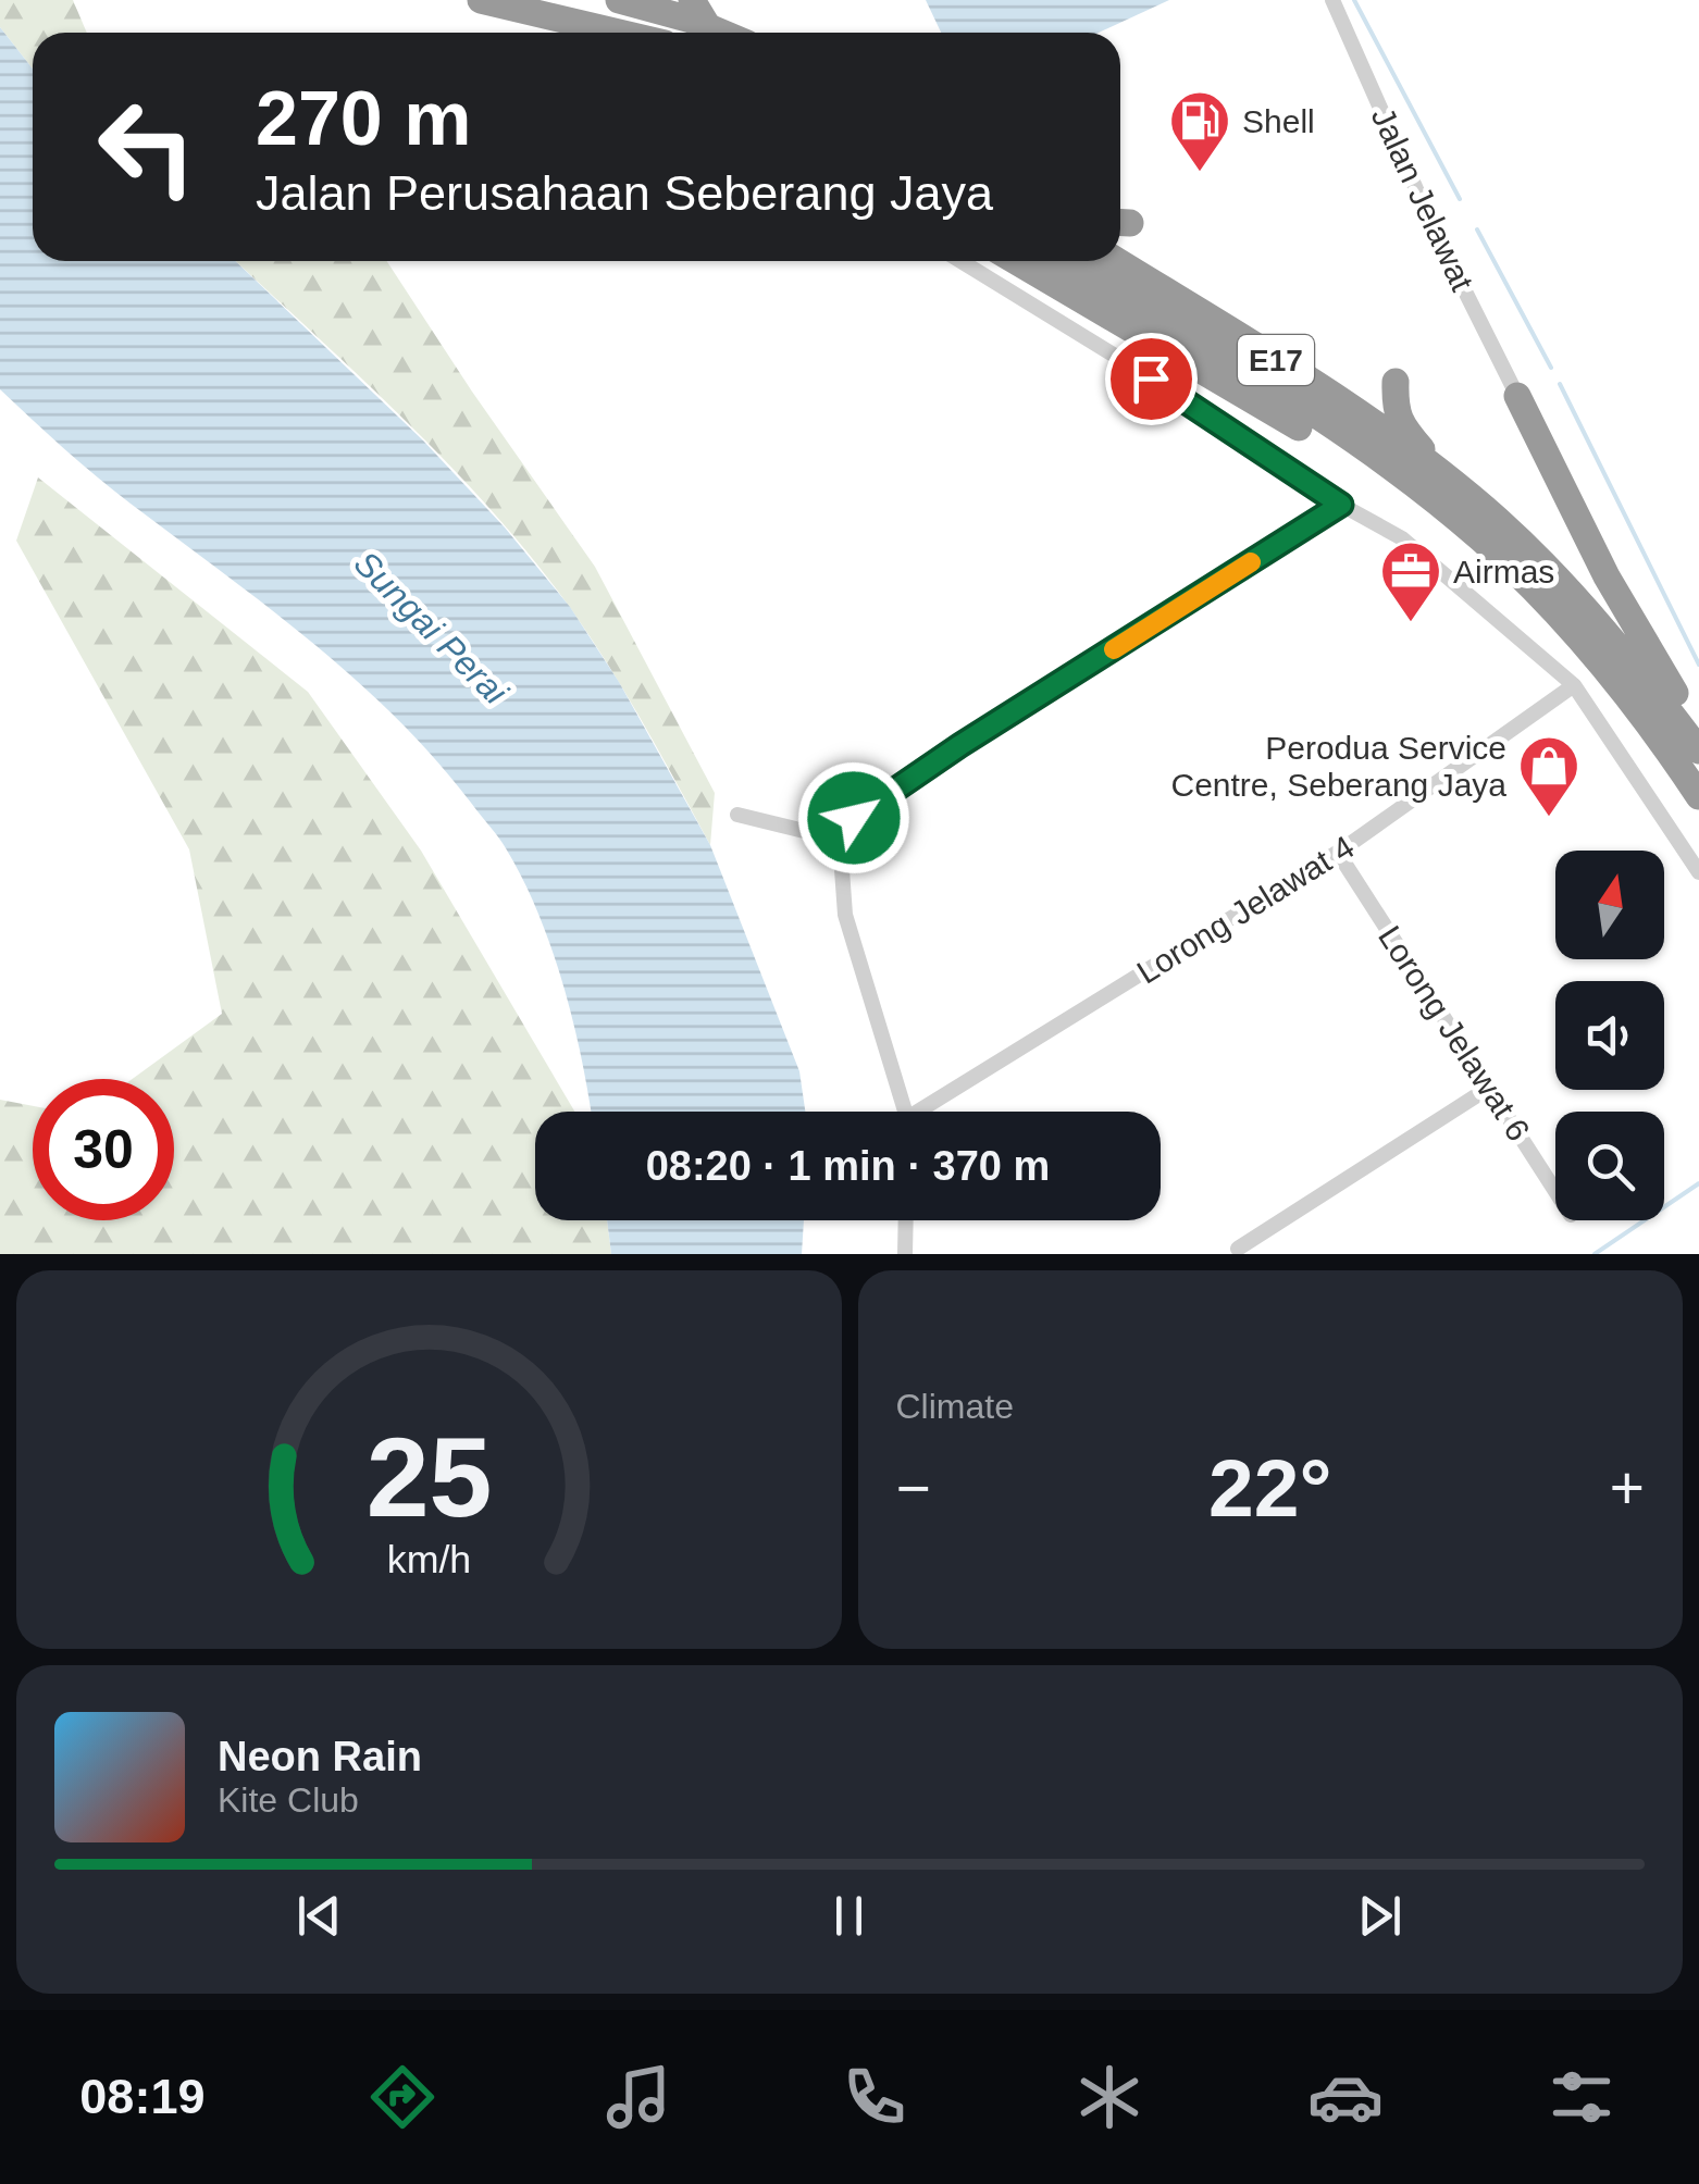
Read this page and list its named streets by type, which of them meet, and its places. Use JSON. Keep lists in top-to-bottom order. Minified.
{"streets":{"highway":["E17"],"street":["Jalan Jelawat","Lorong Jelawat 4","Lorong Jelawat 6"]},"crossings":[["Lorong Jelawat 4","Lorong Jelawat 6"]],"water":["Sungai Perai"],"places":{"fuel station":["Shell"],"office":["Airmas"],"shop":["Perodua Service Centre, Seberang Jaya"]},"north":"top","page":{"turn":["270 m","Jalan Perusahaan Seberang Jaya"],"limit":"30","trip":"08:20 · 1 min · 370 m","tile":"Climate","heat":["−","22°","+"],"song":["Neon Rain","Kite Club"],"tabs":"08:19","gauge":["25","km/h"]}}
